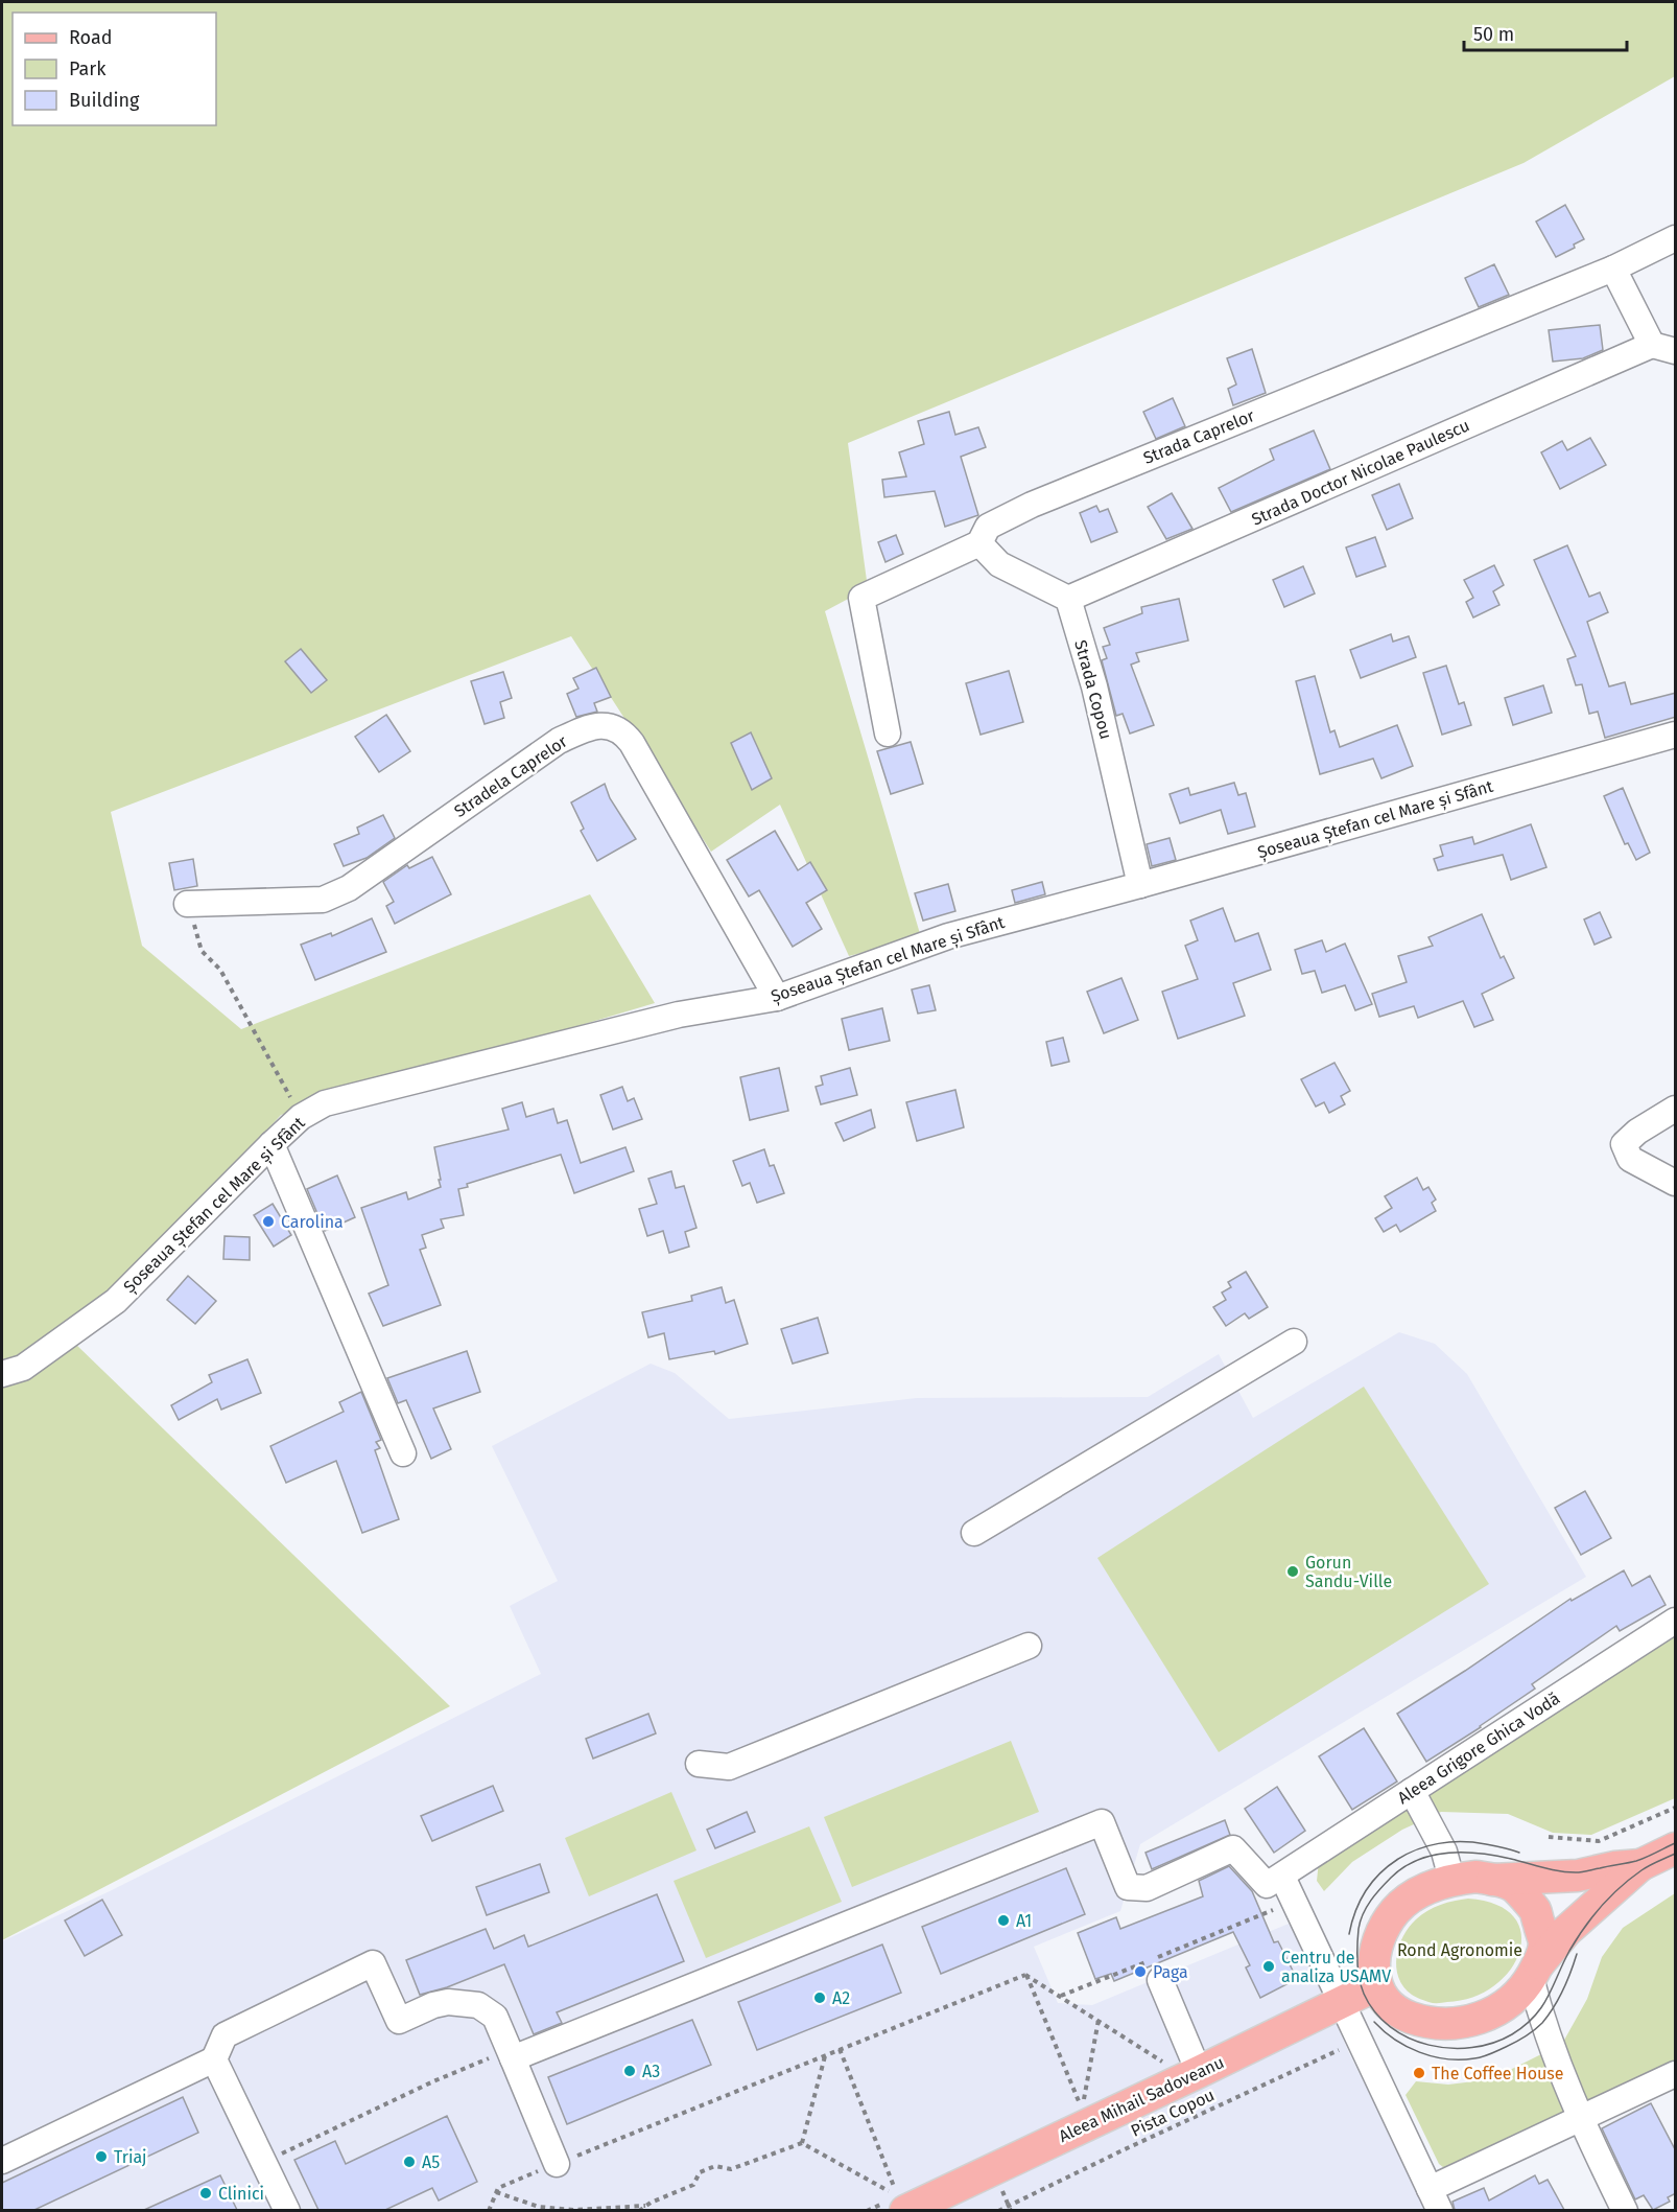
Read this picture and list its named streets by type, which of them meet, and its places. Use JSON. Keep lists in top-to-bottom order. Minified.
{"streets":{"main road":["Aleea Mihail Sadoveanu"],"street":["Strada Caprelor","Strada Doctor Nicolae Paulescu","Strada Copou","Stradela Caprelor","Șoseaua Ștefan cel Mare și Sfânt","Aleea Grigore Ghica Vodă"],"path":["Pista Copou"]},"crossings":[["Strada Doctor Nicolae Paulescu","Strada Copou"],["Strada Copou","Șoseaua Ștefan cel Mare și Sfânt"],["Stradela Caprelor","Șoseaua Ștefan cel Mare și Sfânt"]],"parks":["Rond Agronomie"],"places":["Carolina","Gorun Sandu-Ville","A1","Centru de analiza USAMV","Paga","A2","A3","The Coffee House","Triaj","A5","Clinici"],"legend":["Road","Park","Building"],"scale_bar":"50 m"}
